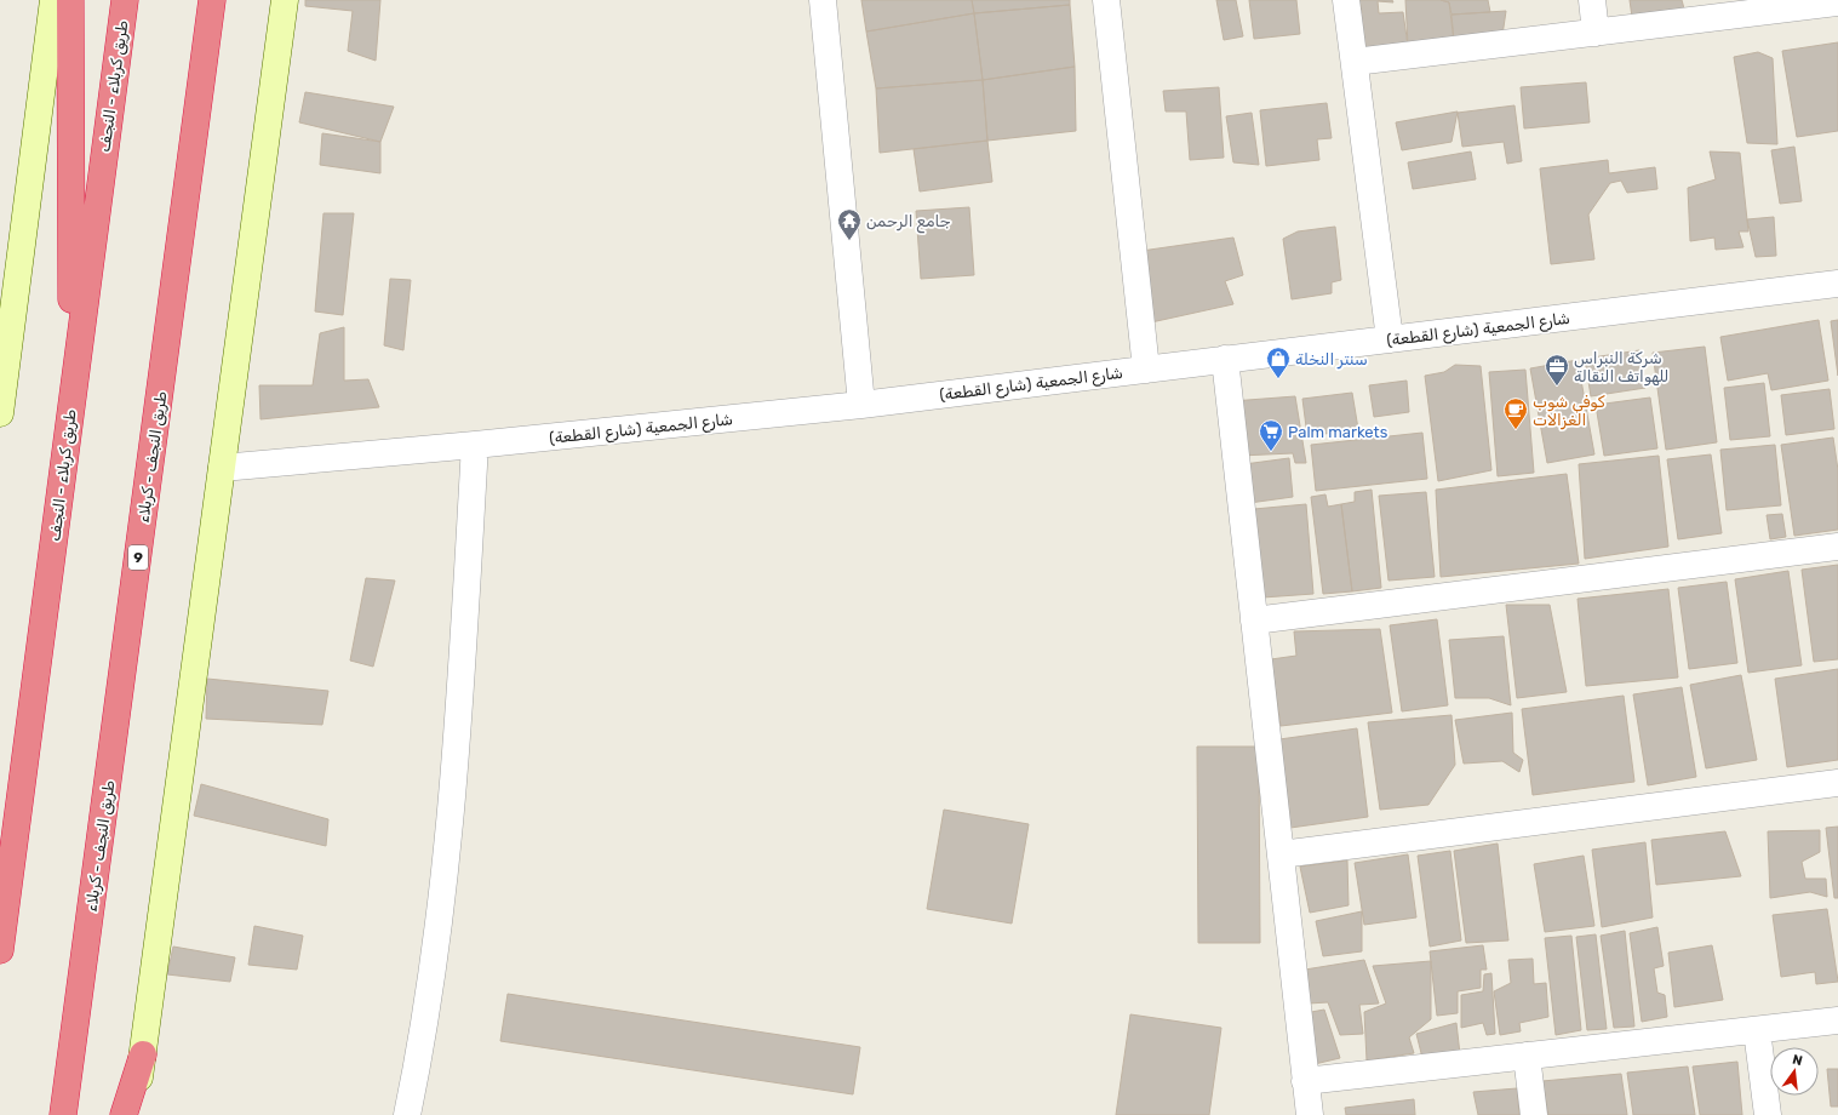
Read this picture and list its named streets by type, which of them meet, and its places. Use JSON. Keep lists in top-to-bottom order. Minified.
{"streets":{"highway":["طريق کربلاء - النجف","طريق النجف - کربلاء","9"],"street":["شارع الجمعية (شارع القطعة)"]},"places":{"temple":["جامع الرحمن"],"shop":["سنتر النخلة"],"office":["شركة النبراس للهواتف النقالة"],"cafe":["كوفي شوب الغزالات"],"supermarket":["Palm markets"]},"north":"top"}
